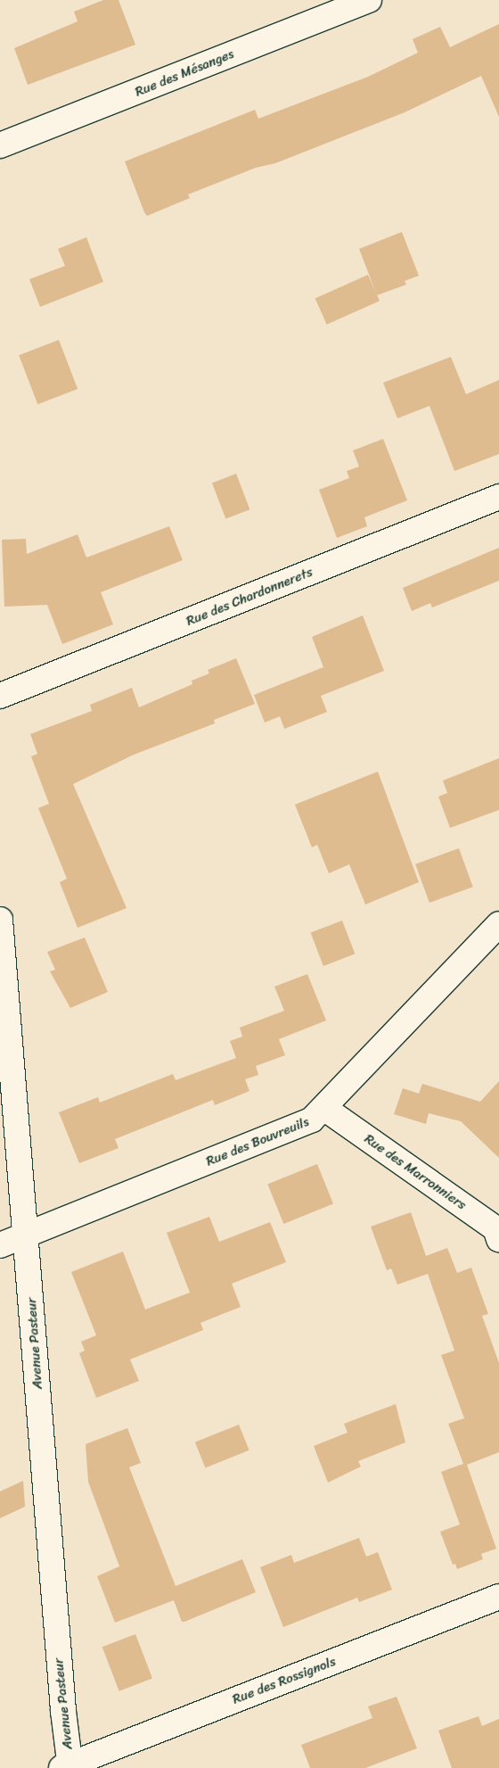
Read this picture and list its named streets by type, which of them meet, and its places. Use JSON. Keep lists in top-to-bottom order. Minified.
{"streets":{"street":["Rue des Mésanges","Rue des Chardonnerets","Rue des Bouvreuils","Rue des Marronniers","Avenue Pasteur","Rue des Rossignols"]},"crossings":[["Rue des Bouvreuils","Rue des Marronniers"],["Rue des Bouvreuils","Avenue Pasteur"],["Avenue Pasteur","Rue des Rossignols"]]}
